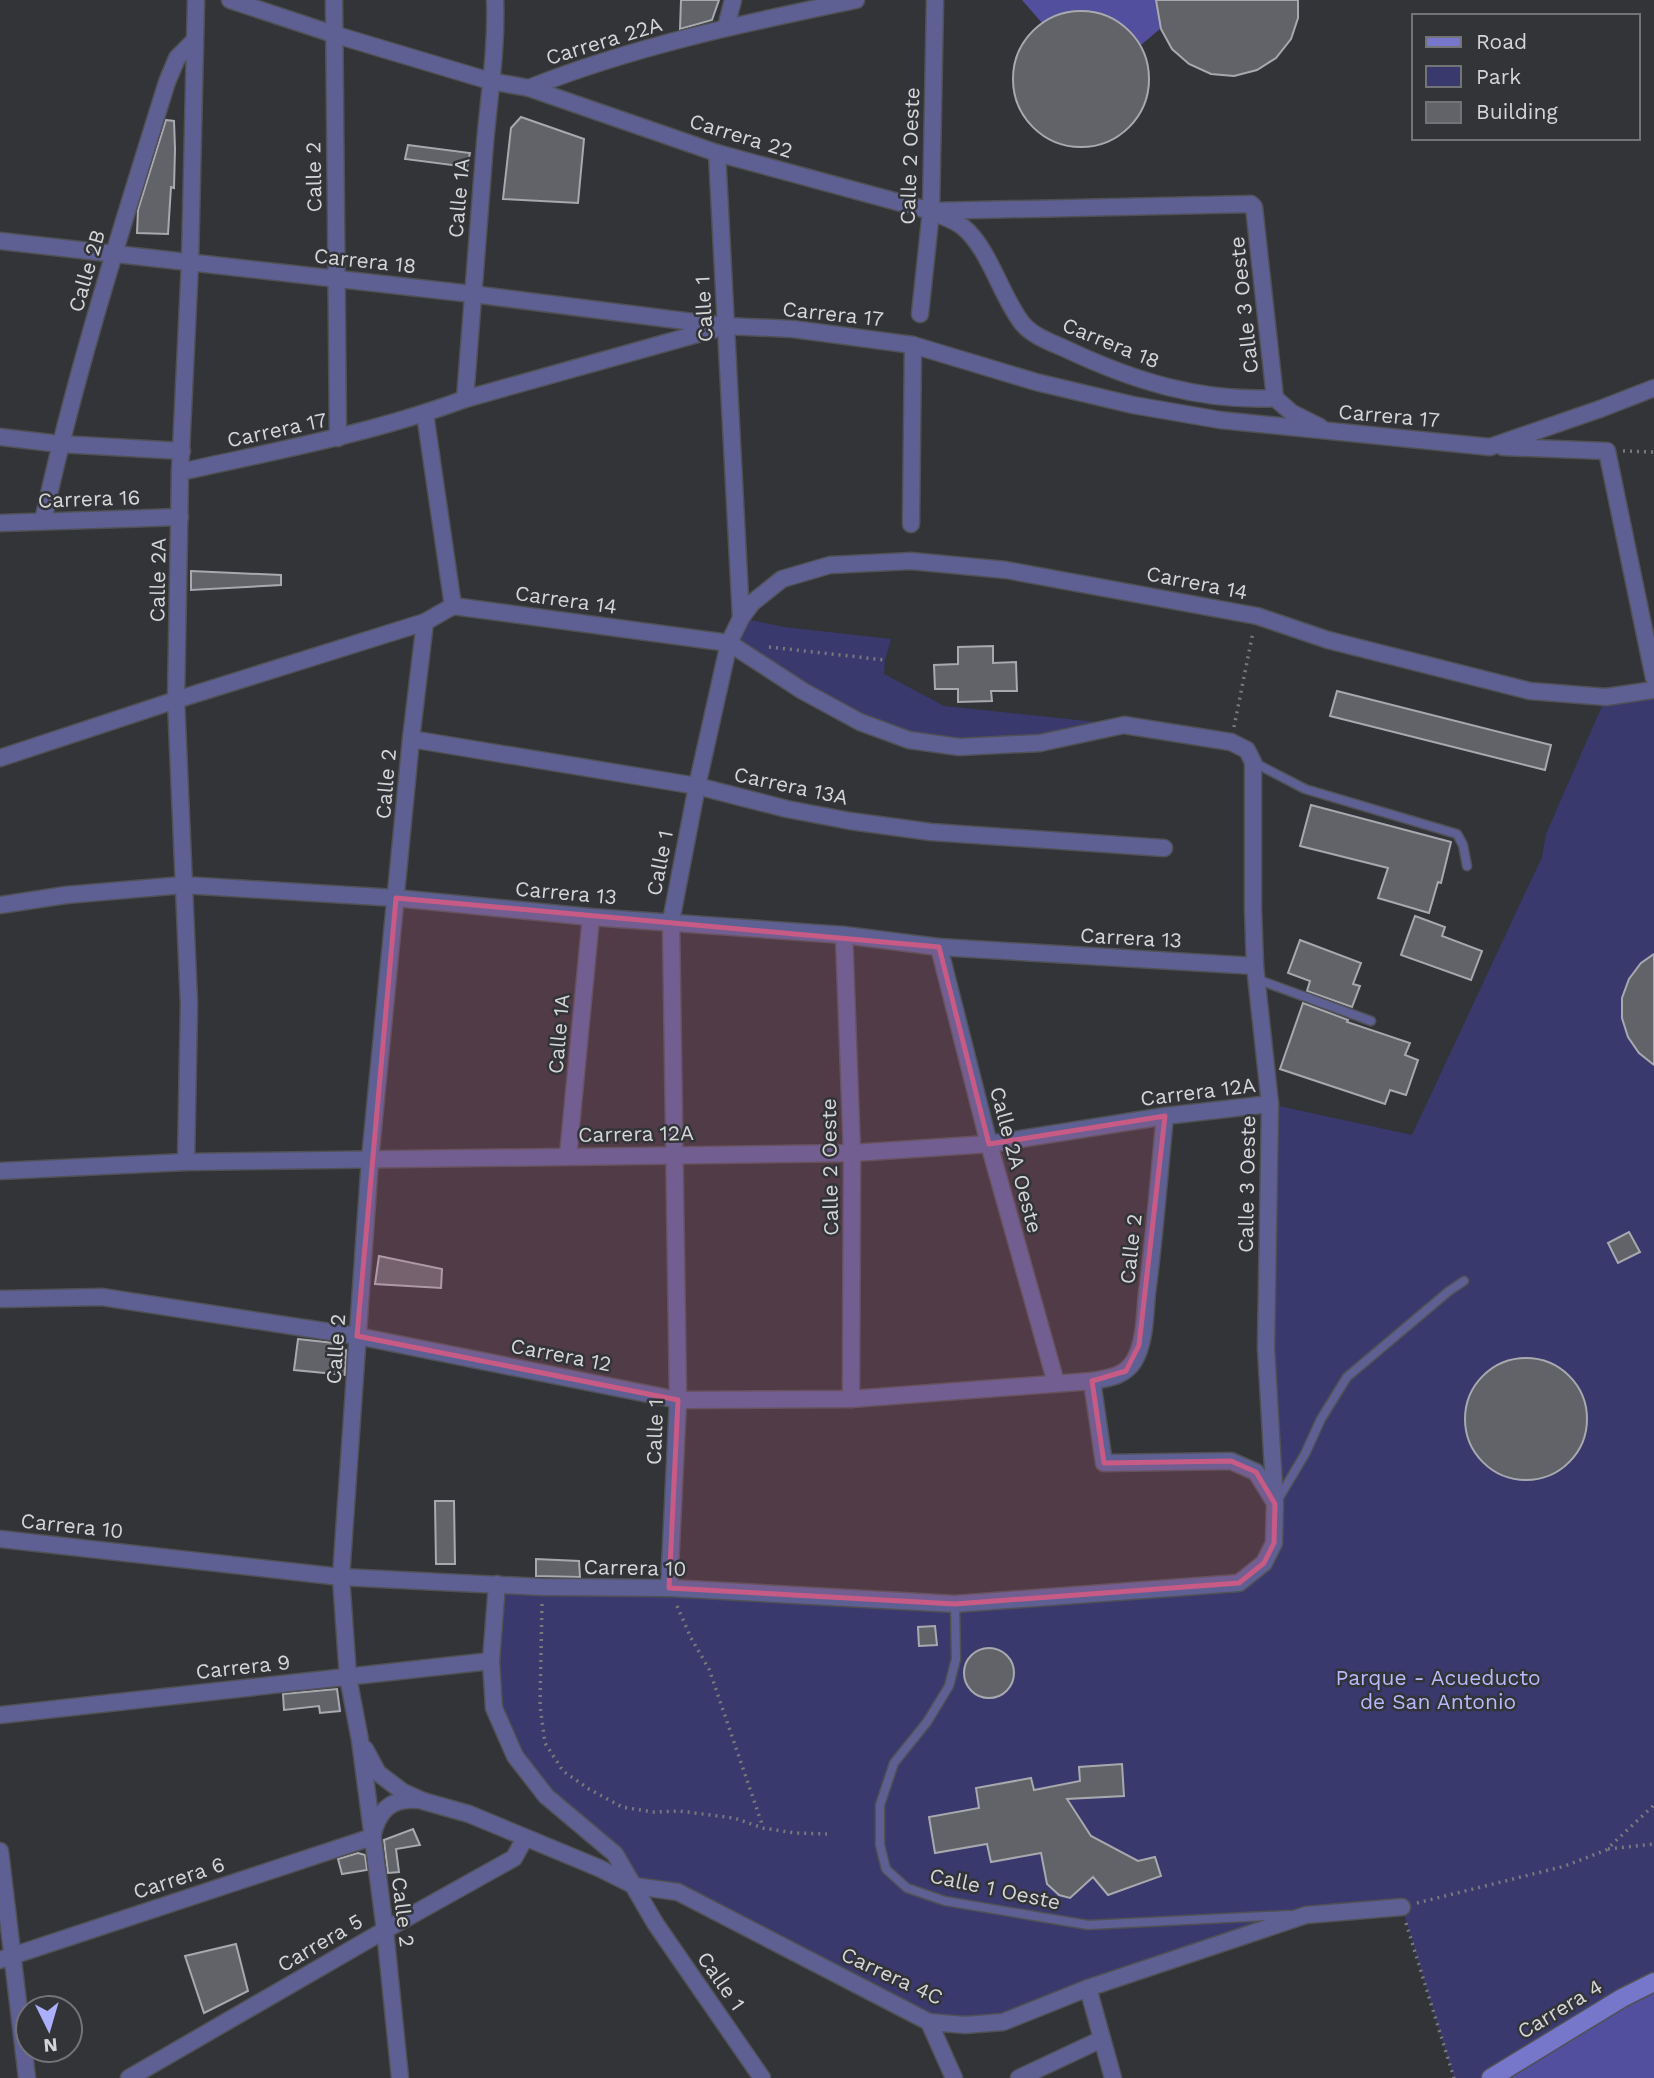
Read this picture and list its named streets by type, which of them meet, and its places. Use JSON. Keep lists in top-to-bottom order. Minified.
{"streets":{"main road":["Carrera 4"],"street":["Carrera 22A","Carrera 22","Calle 2 Oeste","Calle 2","Calle 1A","Carrera 18","Calle 2B","Calle 3 Oeste","Calle 1","Carrera 17","Carrera 16","Calle 2A","Carrera 14","Carrera 13A","Carrera 13","Carrera 12A","Calle 2A Oeste","Carrera 12","Carrera 10","Carrera 9","Carrera 6","Carrera 5","Carrera 4C"],"lane":["Calle 1 Oeste"]},"crossings":[["Carrera 22A","Carrera 22"],["Carrera 22","Calle 2 Oeste"],["Carrera 22","Calle 2"],["Carrera 22","Calle 1A"],["Carrera 22","Carrera 18"],["Carrera 22","Calle 3 Oeste"],["Carrera 22","Calle 1"],["Calle 2 Oeste","Carrera 18"],["Calle 2 Oeste","Carrera 13"],["Calle 2 Oeste","Carrera 12A"],["Calle 2 Oeste","Carrera 12"],["Calle 2","Carrera 18"],["Calle 2","Carrera 17"],["Calle 2","Carrera 13A"],["Calle 2","Carrera 13"],["Calle 2","Carrera 12A"],["Calle 2","Carrera 12"],["Calle 2","Carrera 10"],["Calle 2","Carrera 9"],["Calle 2","Carrera 6"],["Calle 2","Carrera 5"],["Calle 2","Carrera 4C"],["Calle 1A","Carrera 18"],["Calle 1A","Carrera 17"],["Calle 1A","Carrera 13"],["Calle 1A","Carrera 12A"],["Carrera 18","Calle 2B"],["Carrera 18","Calle 3 Oeste"],["Carrera 18","Calle 1"],["Carrera 18","Carrera 17"],["Carrera 18","Calle 2A"],["Calle 2B","Carrera 16"],["Calle 2B","Calle 2A"],["Calle 3 Oeste","Carrera 13"],["Calle 3 Oeste","Carrera 12A"],["Calle 3 Oeste","Carrera 10"],["Calle 1","Carrera 17"],["Calle 1","Carrera 14"],["Calle 1","Carrera 13A"],["Calle 1","Carrera 13"],["Calle 1","Carrera 12A"],["Calle 1","Carrera 12"],["Calle 1","Carrera 10"],["Calle 1","Carrera 9"],["Calle 1","Carrera 4C"],["Carrera 17","Calle 2A"],["Carrera 16","Calle 2A"],["Calle 2A","Carrera 13"],["Calle 2A","Carrera 12A"],["Carrera 13","Calle 2A Oeste"],["Carrera 12A","Calle 2A Oeste"],["Calle 2A Oeste","Carrera 12"],["Carrera 10","Calle 1 Oeste"],["Carrera 6","Carrera 4C"],["Calle 1 Oeste","Carrera 4C"],["Carrera 5","Carrera 4C"]],"parks":["Parque - Acueducto de San Antonio"],"legend":["Road","Park","Building"],"north":"bottom"}
